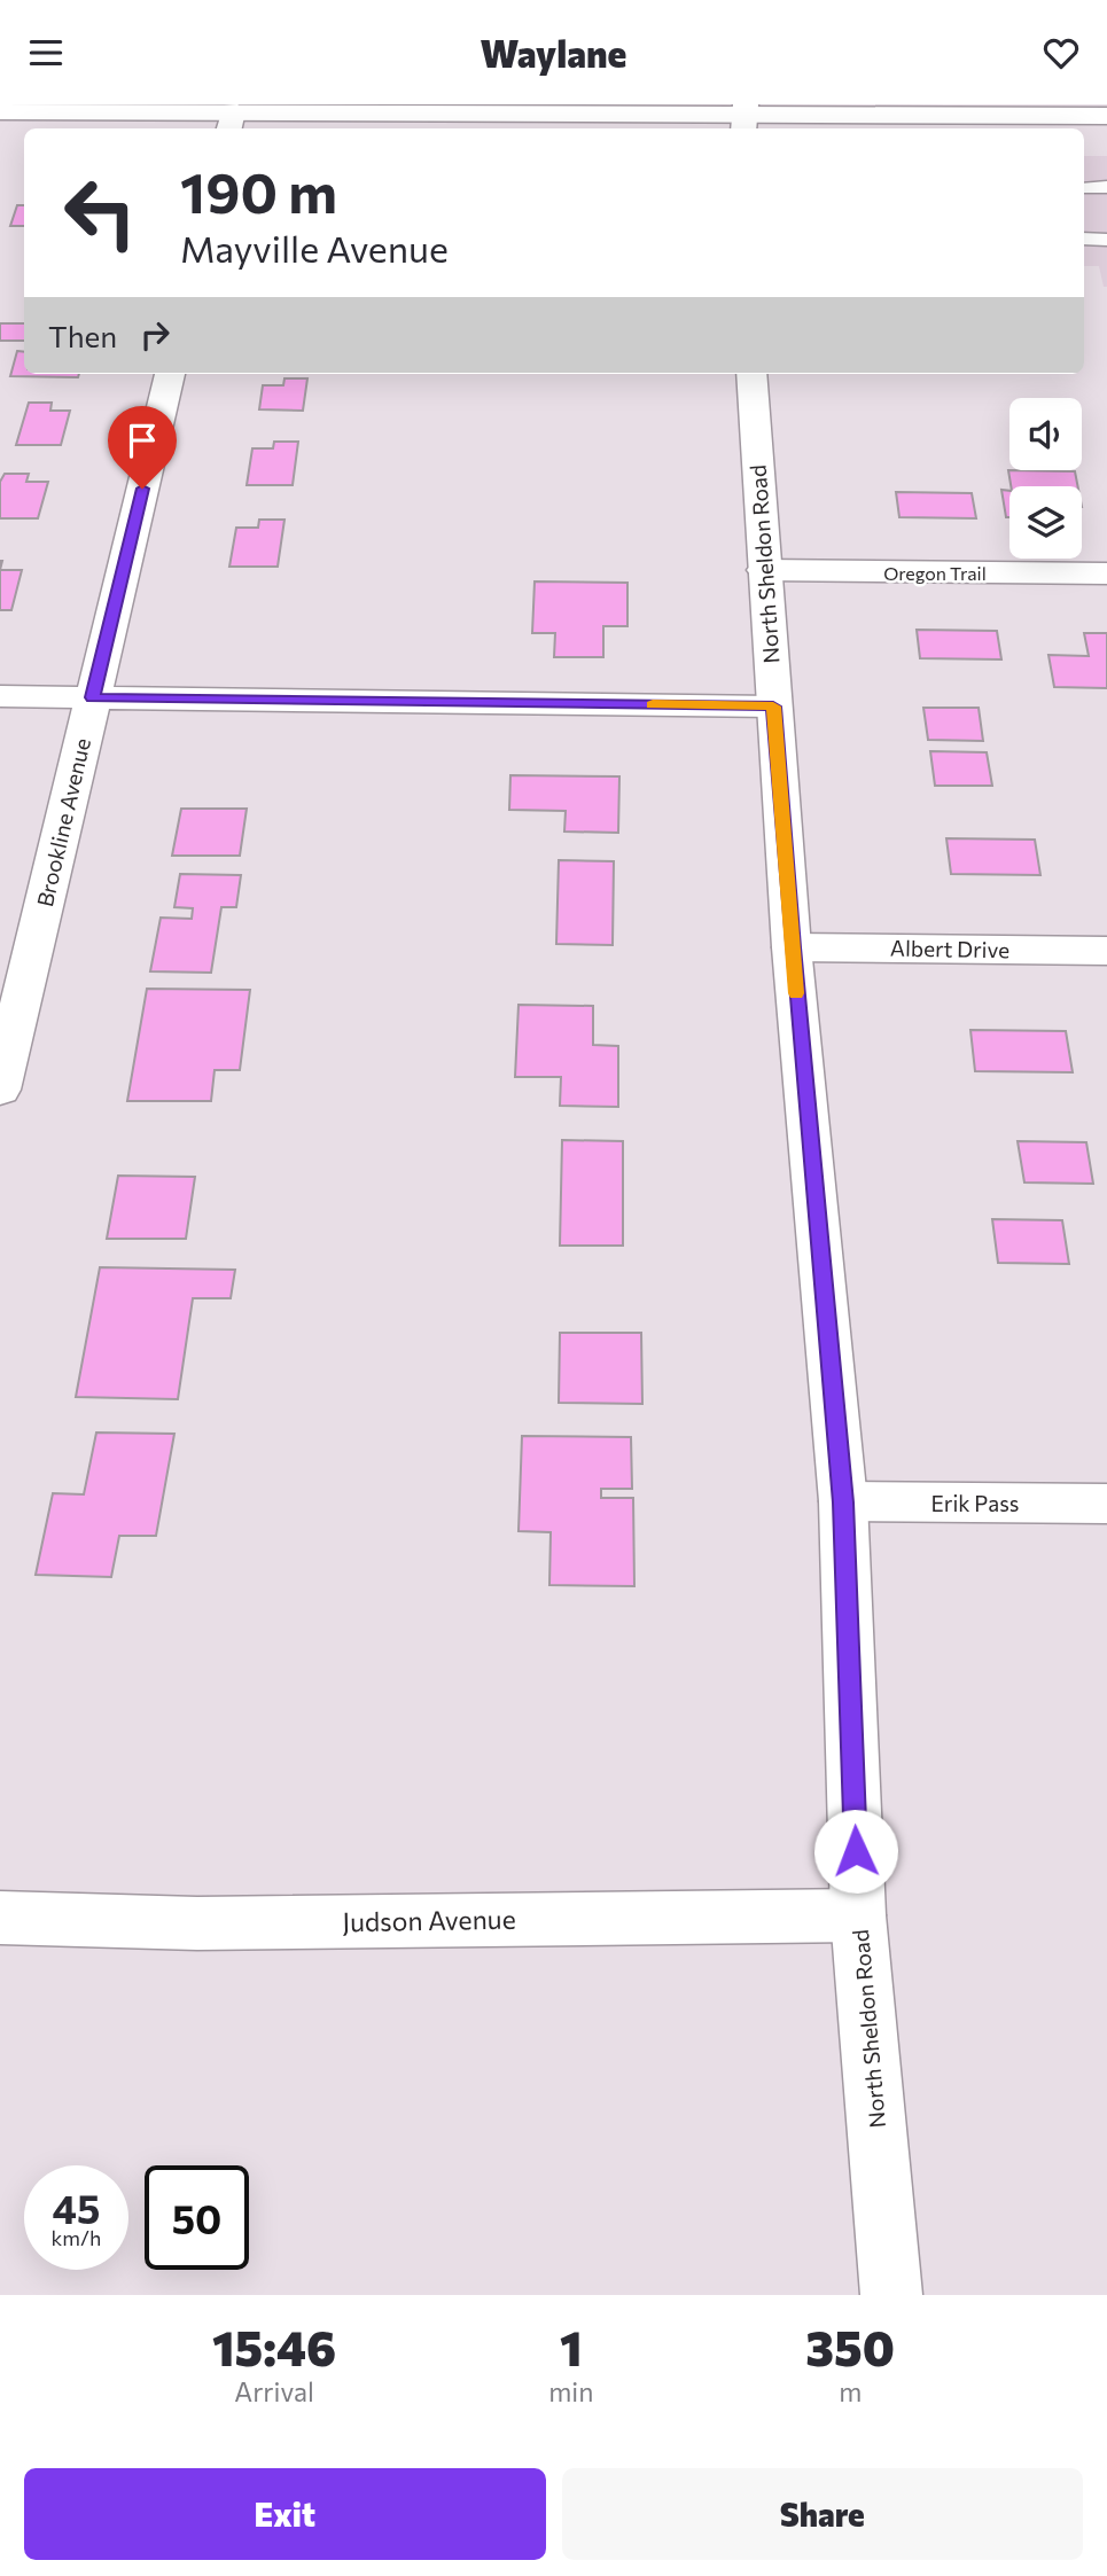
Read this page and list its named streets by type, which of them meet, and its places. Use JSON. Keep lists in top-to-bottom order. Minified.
{"streets":{"street":["North Sheldon Road","Oregon Trail","Brookline Avenue","Albert Drive","Erik Pass","Judson Avenue"]},"crossings":[["North Sheldon Road","Oregon Trail"],["North Sheldon Road","Albert Drive"],["North Sheldon Road","Erik Pass"],["North Sheldon Road","Judson Avenue"]],"page":{"header":"Waylane","turn":["190 m","Mayville Avenue"],"then":"Then","speed":"45 km/h","limit":"50","eta":["15:46","Arrival","1","min","350","m"],"buttons":["Exit","Share"]}}
